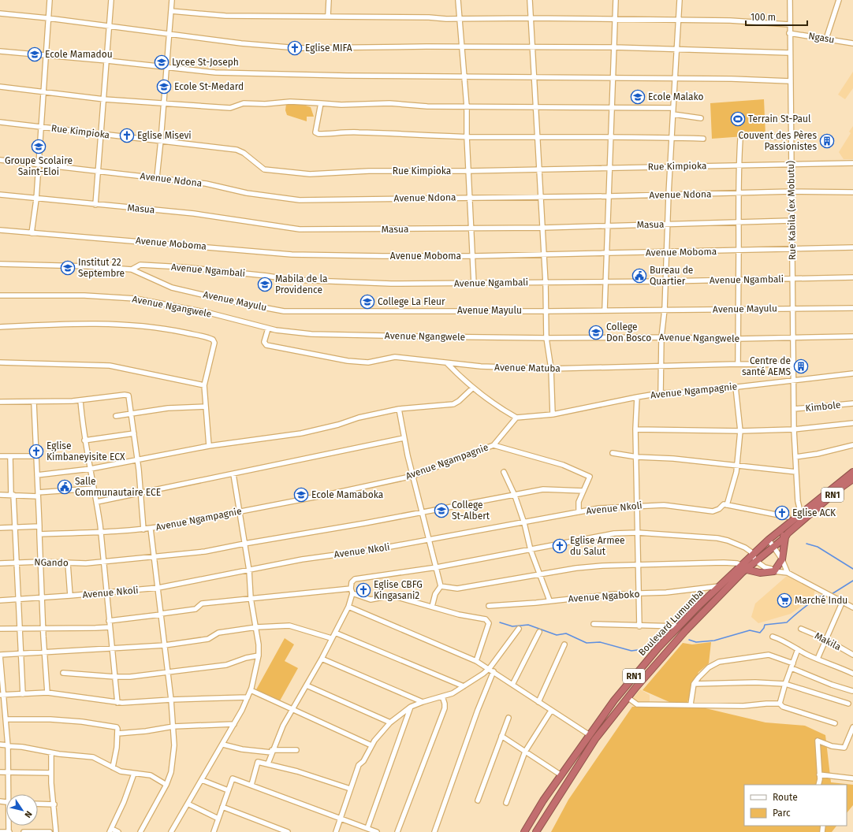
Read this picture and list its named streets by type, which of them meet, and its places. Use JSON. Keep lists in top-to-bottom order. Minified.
{"streets":{"highway":["RN1","Boulevard Lumumba"],"street":["Ngasu","Rue Kimpioka","Avenue Ndona","Masua","Rue Kabila (ex Mobutu)","Avenue Moboma","Avenue Ngambali","Avenue Mayulu","Avenue Ngangwele","Avenue Matuba","Avenue Ngampagnie","Kimbole","Avenue Nkoli","NGando","Avenue Ngaboko","Makila"]},"crossings":[["Ngasu","Rue Kabila (ex Mobutu)"],["Rue Kimpioka","Rue Kabila (ex Mobutu)"],["Avenue Ndona","Rue Kabila (ex Mobutu)"],["Masua","Rue Kabila (ex Mobutu)"],["Rue Kabila (ex Mobutu)","Avenue Moboma"],["Rue Kabila (ex Mobutu)","Avenue Ngambali"],["Rue Kabila (ex Mobutu)","Avenue Mayulu"],["Rue Kabila (ex Mobutu)","Avenue Ngangwele"],["Rue Kabila (ex Mobutu)","Avenue Matuba"],["Rue Kabila (ex Mobutu)","Avenue Ngampagnie"],["Rue Kabila (ex Mobutu)","Kimbole"],["Rue Kabila (ex Mobutu)","Boulevard Lumumba"],["Avenue Ngambali","Avenue Mayulu"],["Avenue Ngangwele","Avenue Matuba"],["Avenue Ngaboko","Boulevard Lumumba"]],"places":{"church":["Eglise MIFA","Eglise Misevi","Eglise Kimbaneyisite ECX","Eglise ACK","Eglise Armee du Salut","Eglise CBFG Kingasani2"],"school or university":["Ecole Mamadou","Lycee St-Joseph","Ecole St-Medard","Ecole Malako","Groupe Scolaire Saint-Eloi","Institut 22 Septembre","Mabila de la Providence","College La Fleur","College Don Bosco","Ecole Mamaboka","College St-Albert"],"sports":["Terrain St-Paul"],"building":["Couvent des Pères Passionistes","Centre de santé AEMS"],"public building":["Bureau de Quartier","Salle Communautaire ECE"],"supermarket":["Marché Indu"]},"legend":["Route","Parc"],"scale_bar":"100 m","north":"bottom right"}
